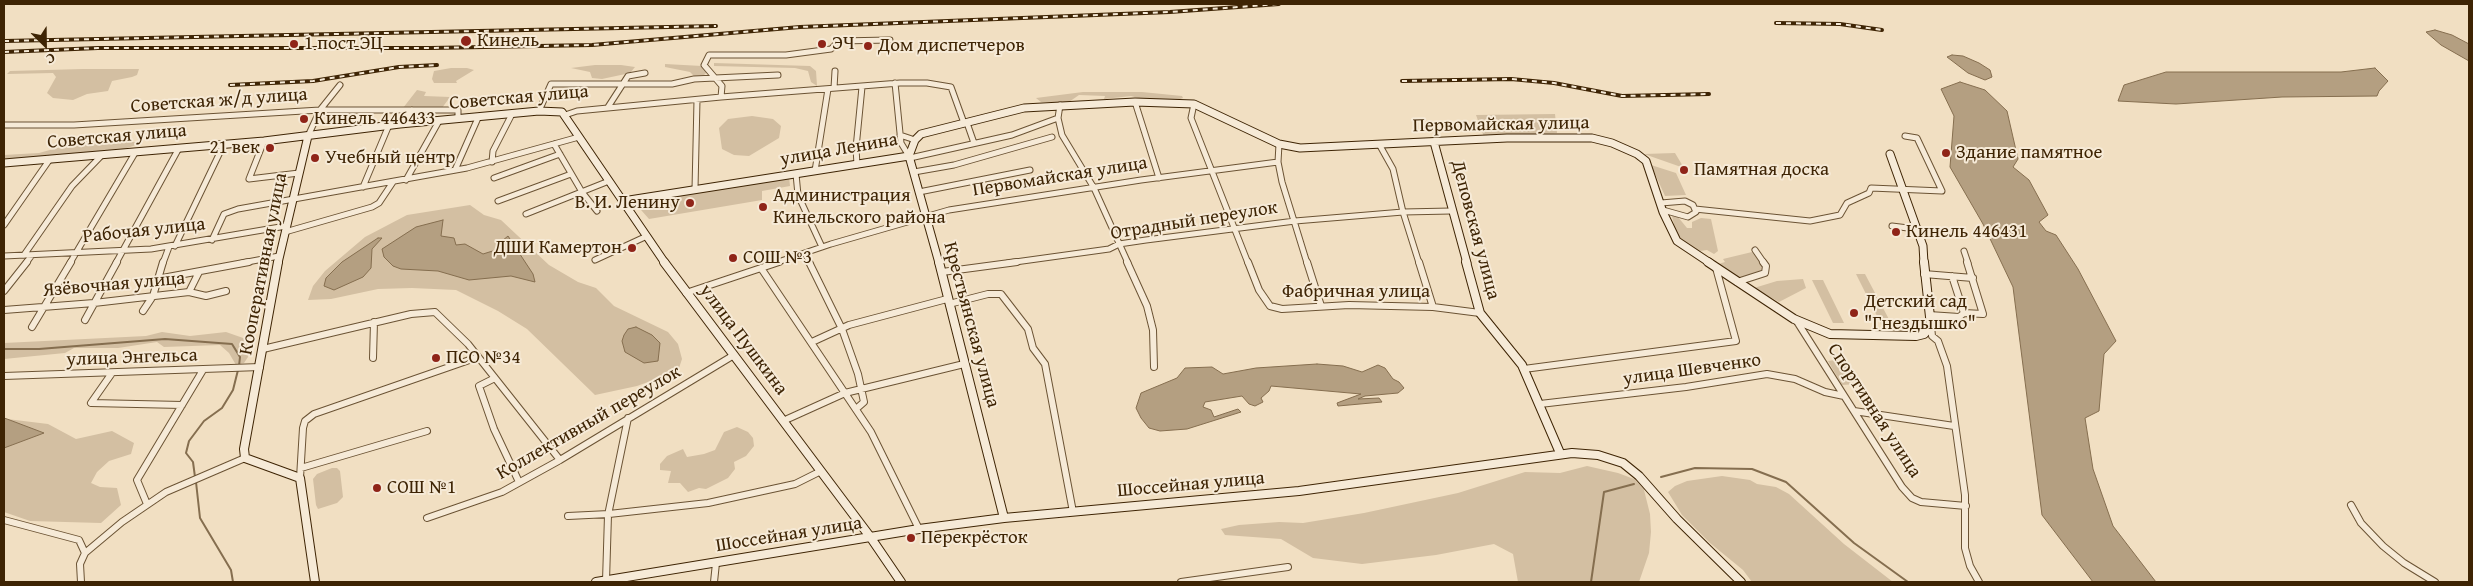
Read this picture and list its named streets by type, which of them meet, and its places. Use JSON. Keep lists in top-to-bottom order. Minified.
{"streets":{"street":["Советская улица","Советская ж/д улица","Первомайская улица","улица Ленина","Отрадный переулок","Деповская улица","Рабочая улица","Кооперативная улица","Язёвочная улица","Фабричная улица","Крестьянская улица","улица Пушкина","улица Энгельса","улица Шевченко","Спортивная улица","Коллективный переулок","Шоссейная улица"]},"crossings":[["Советская улица","Советская ж/д улица"],["Советская улица","улица Ленина"],["Советская улица","Кооперативная улица"],["Советская улица","Крестьянская улица"],["Советская улица","улица Пушкина"],["Советская ж/д улица","Кооперативная улица"],["Первомайская улица","улица Ленина"],["Первомайская улица","Деповская улица"],["Первомайская улица","Фабричная улица"],["Первомайская улица","Крестьянская улица"],["Первомайская улица","улица Пушкина"],["Первомайская улица","Спортивная улица"],["улица Ленина","Фабричная улица"],["улица Ленина","Крестьянская улица"],["улица Ленина","улица Пушкина"],["Отрадный переулок","Деповская улица"],["Отрадный переулок","Фабричная улица"],["Отрадный переулок","Крестьянская улица"],["Деповская улица","Фабричная улица"],["Деповская улица","улица Шевченко"],["Деповская улица","Шоссейная улица"],["Рабочая улица","Кооперативная улица"],["Кооперативная улица","Язёвочная улица"],["Кооперативная улица","улица Энгельса"],["Крестьянская улица","Шоссейная улица"],["улица Пушкина","Коллективный переулок"],["улица Пушкина","Шоссейная улица"],["улица Шевченко","Спортивная улица"]],"places":["Кинель","1 пост ЭЦ","ЭЧ","Дом диспетчеров","Кинель 446433","21 век","Здание памятное","Учебный центр","Памятная доска","В. И. Ленину","Администрация Кинельского района","Кинель 446431","ДШИ Камертон","СОШ №3","Детский сад \"Гнездышко\"","ПСО №34","СОШ №1","Перекрёсток"],"north":"bottom right"}
